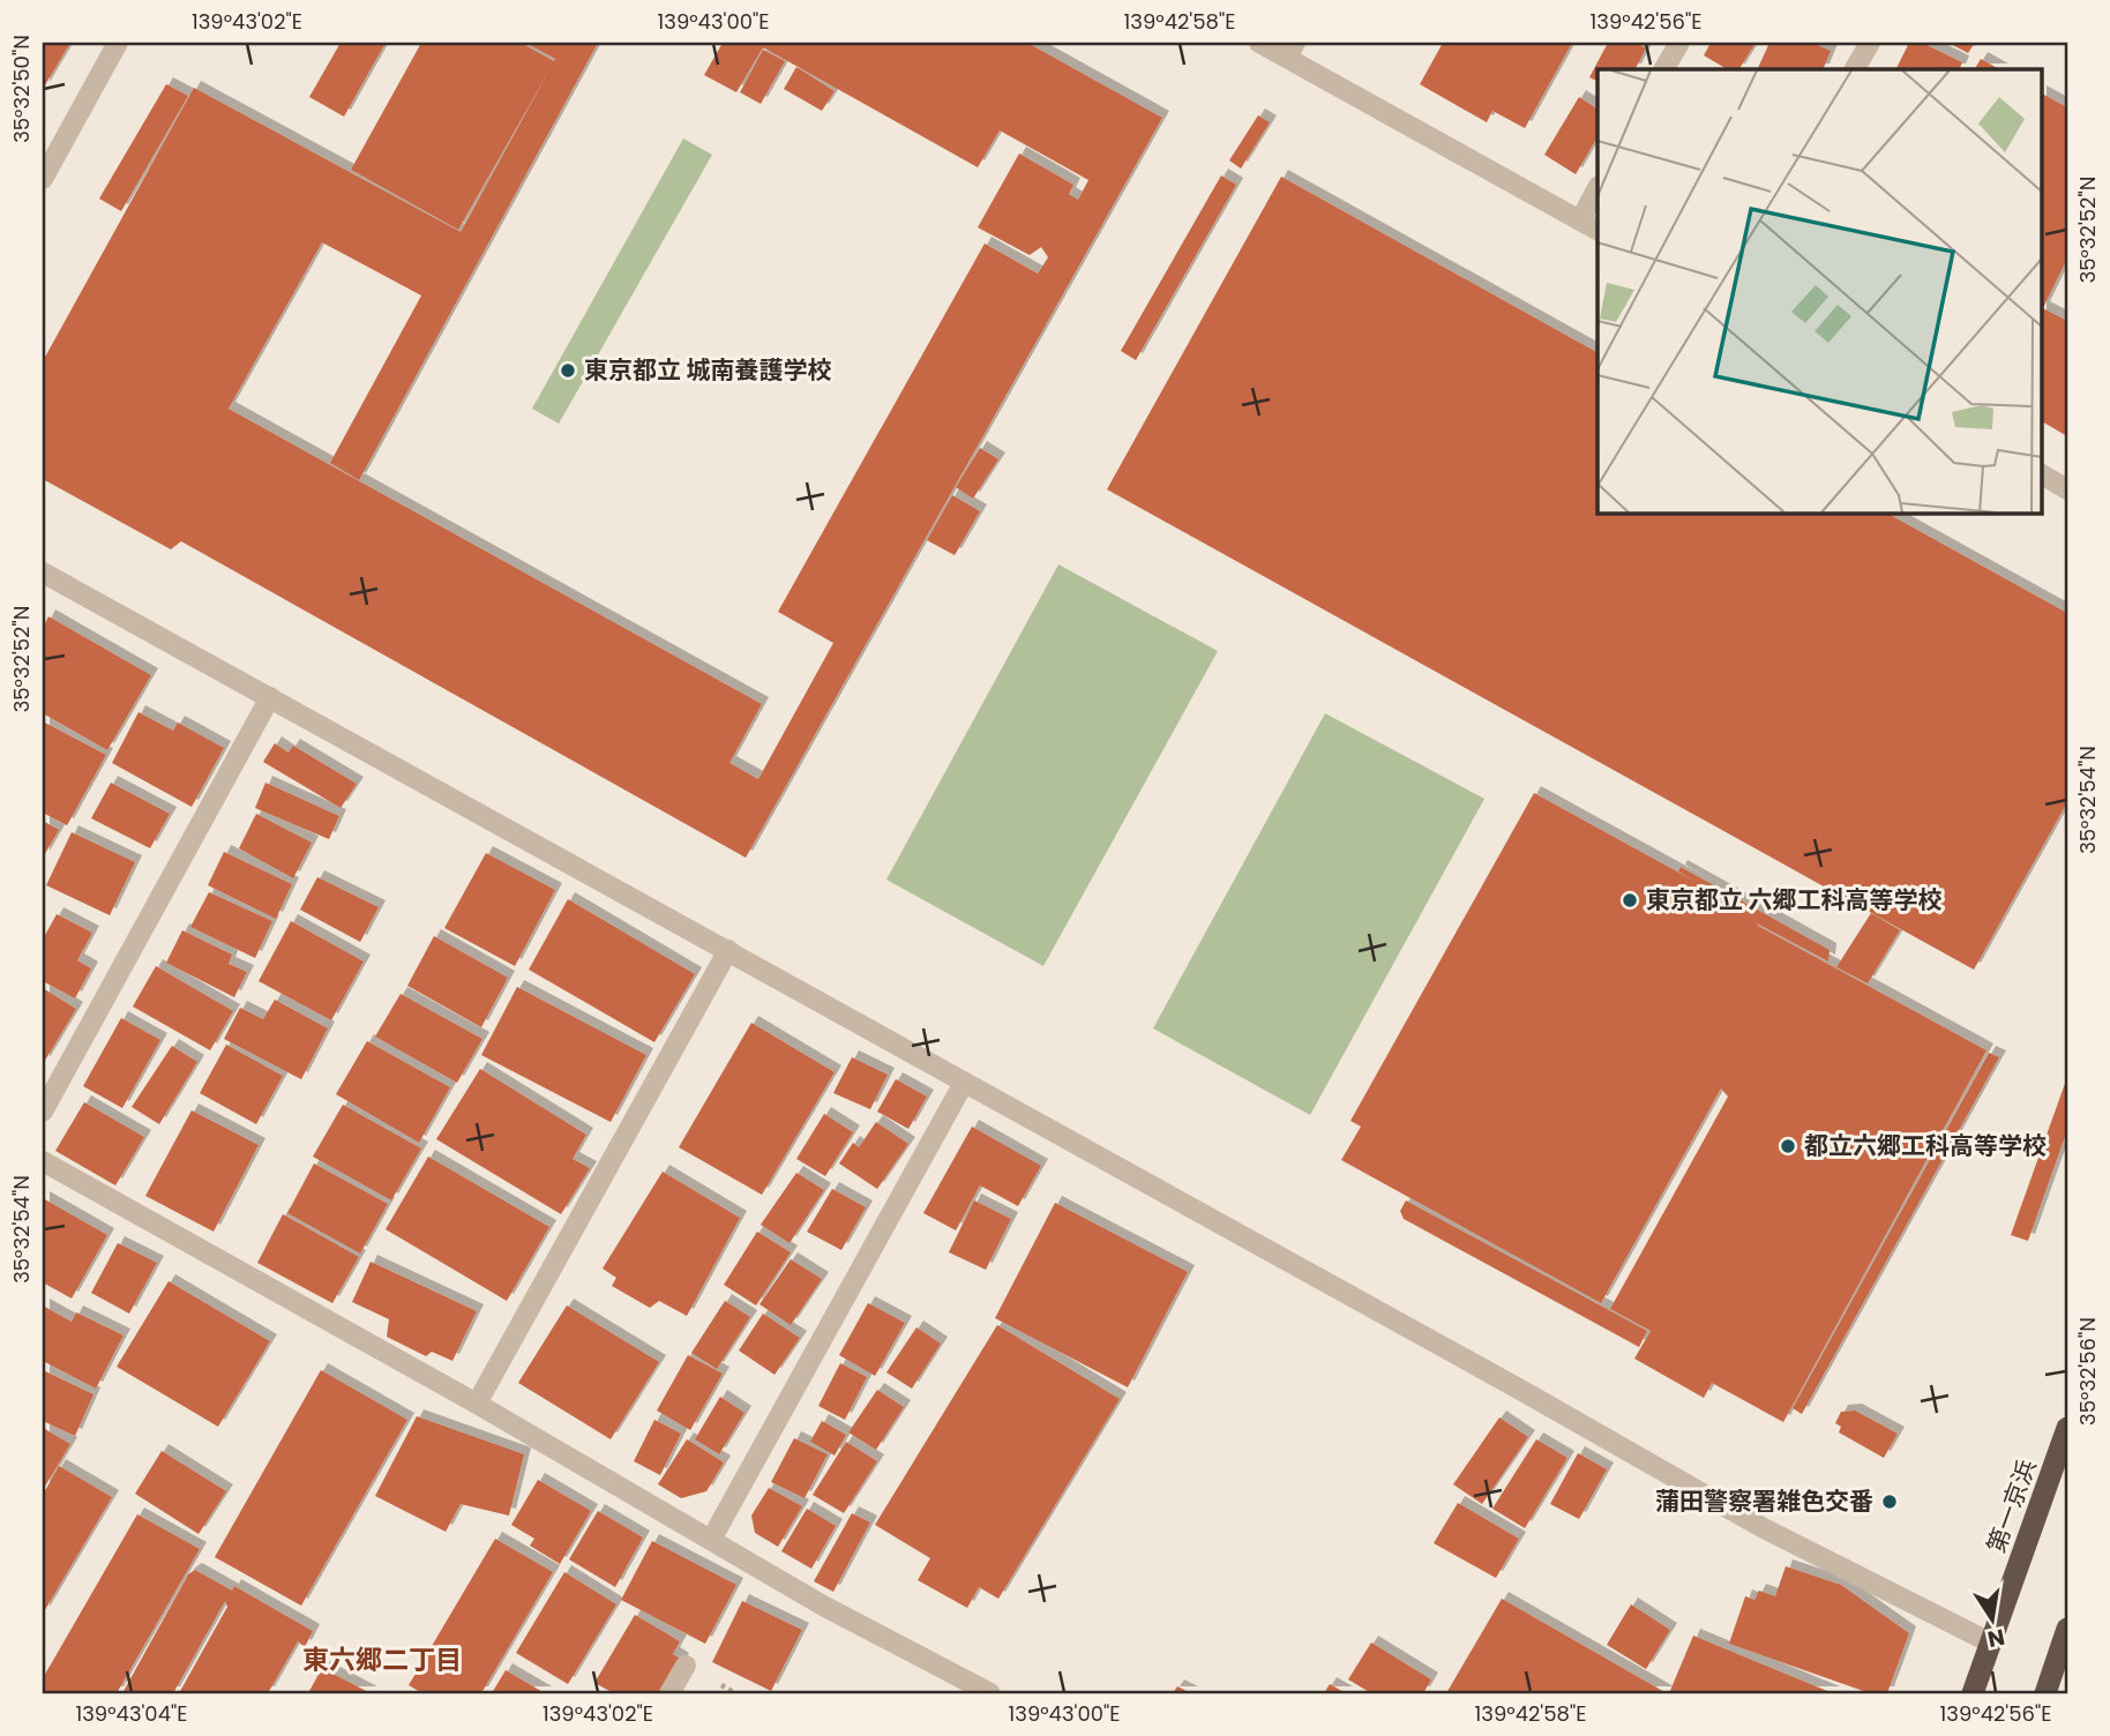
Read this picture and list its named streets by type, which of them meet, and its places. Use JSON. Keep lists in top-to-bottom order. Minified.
{"streets":{"highway":["第一京浜"]},"districts":["東六郷二丁目"],"places":["東京都立 城南養護学校","東京都立 六郷工科高等学校","都立六郷工科高等学校","蒲田警察署雑色交番"],"north":"bottom","coordinates":["139°43'02\"E","139°43'00\"E","139°42'58\"E","139°42'56\"E","35°32'50\"N","35°32'52\"N","35°32'54\"N","35°32'56\"N","139°43'04\"E"]}
